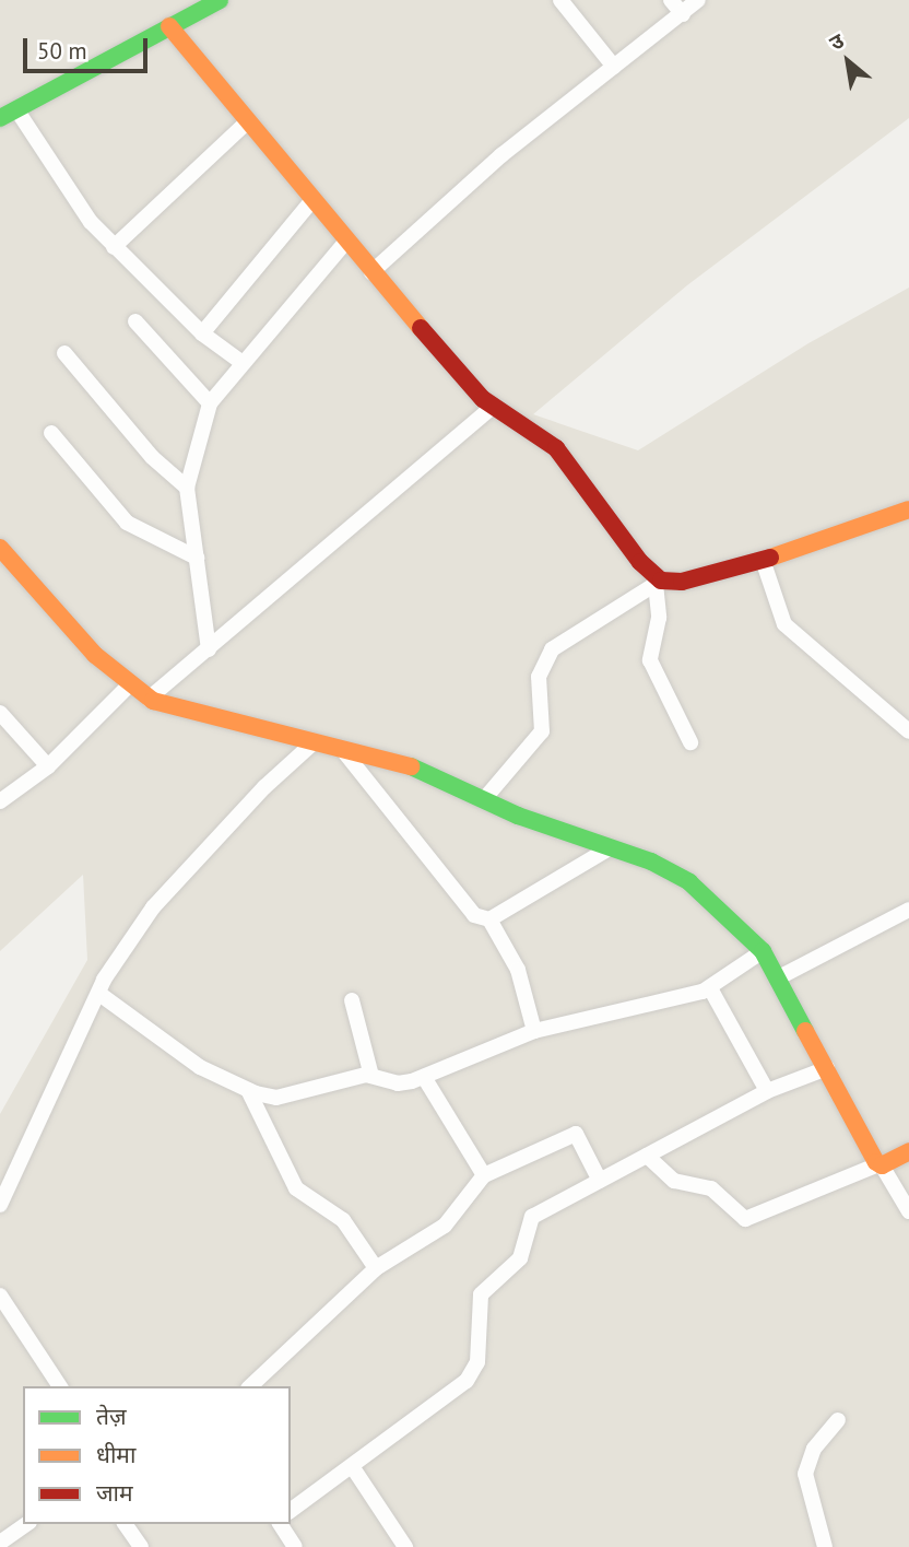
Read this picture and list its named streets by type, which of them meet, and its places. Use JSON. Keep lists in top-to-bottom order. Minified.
{"legend":["तेज़","धीमा","जाम"],"scale_bar":"50 m","north":"top left"}
